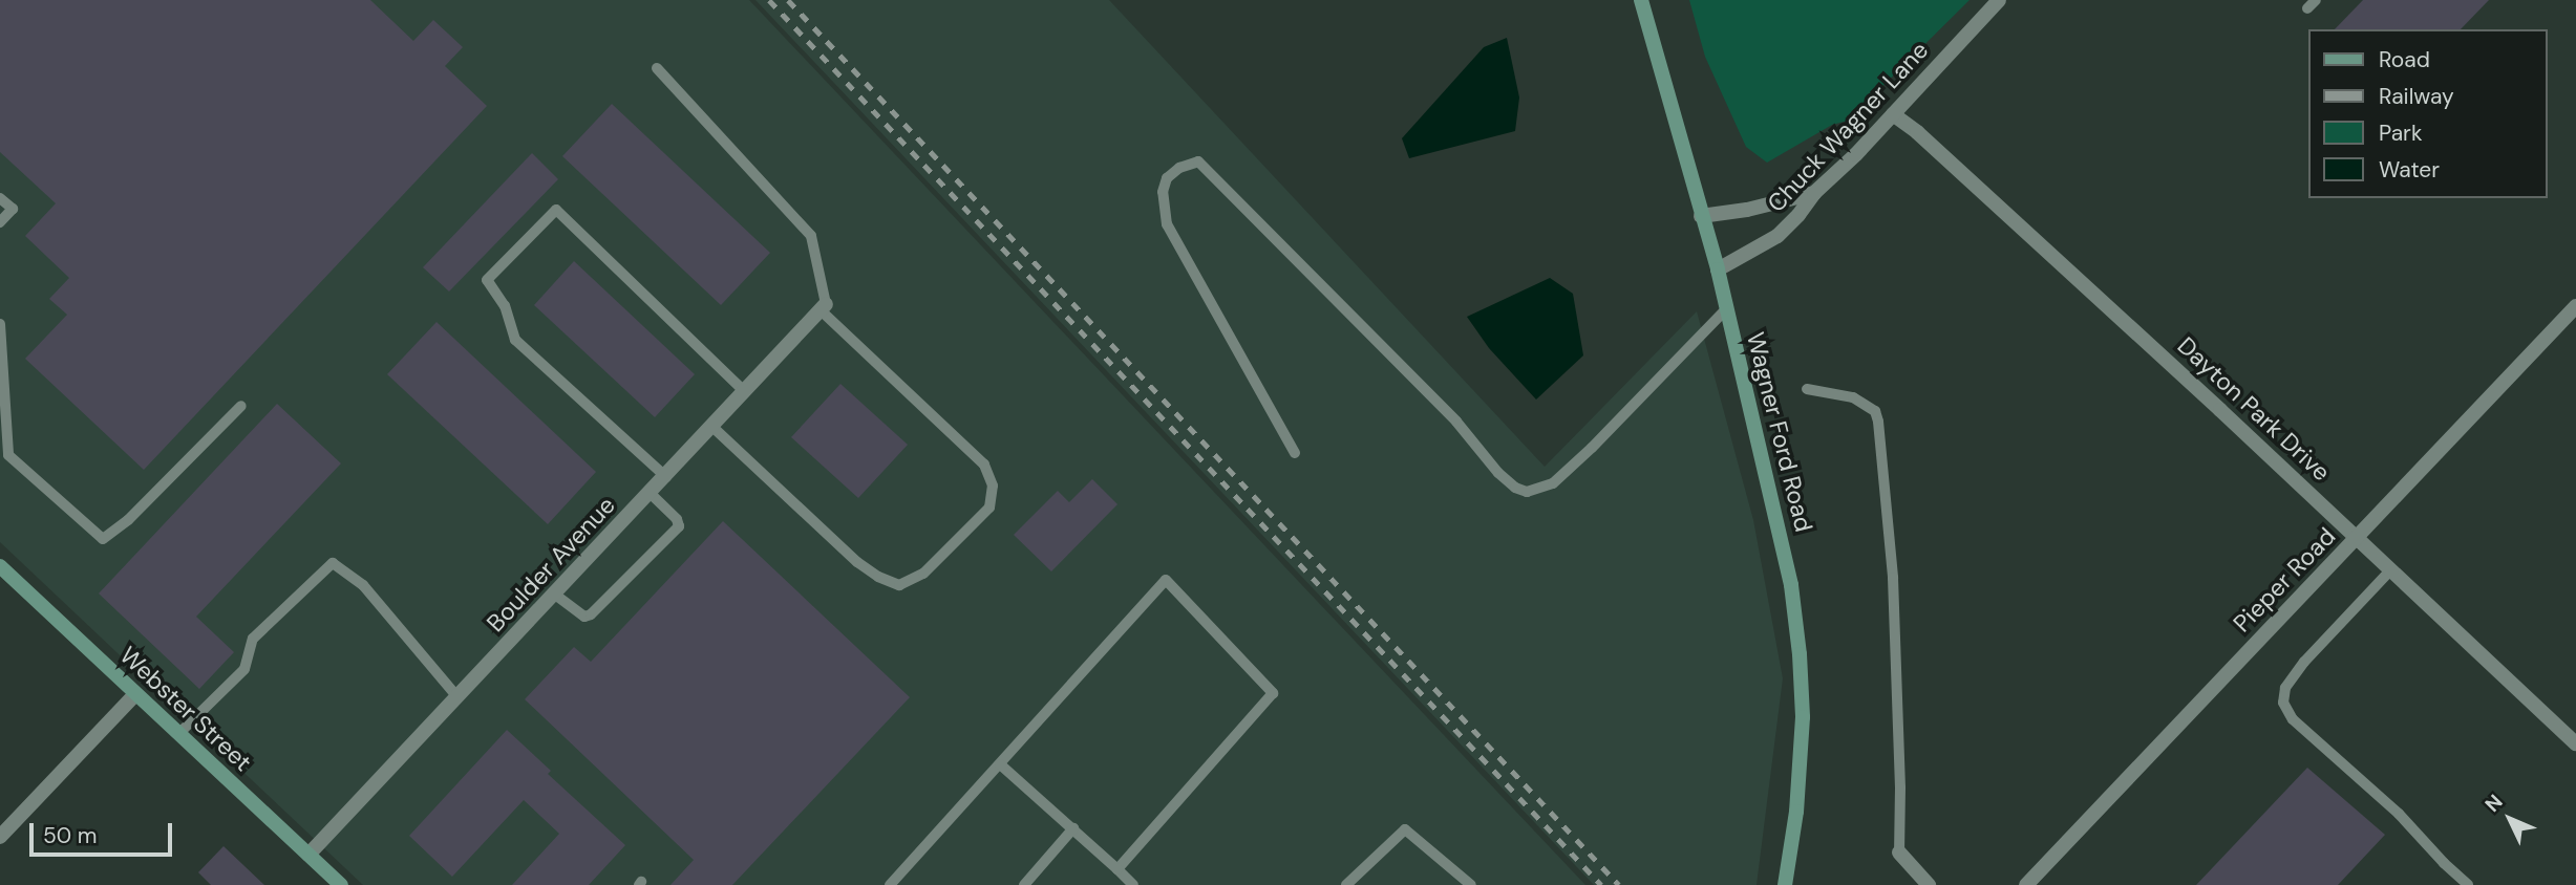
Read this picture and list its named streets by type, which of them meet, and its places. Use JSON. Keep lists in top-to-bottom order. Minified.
{"streets":{"main road":["Wagner Ford Road","Webster Street"],"street":["Chuck Wagner Lane","Dayton Park Drive","Boulder Avenue","Pieper Road"]},"crossings":[["Chuck Wagner Lane","Dayton Park Drive"],["Chuck Wagner Lane","Wagner Ford Road"],["Dayton Park Drive","Pieper Road"],["Boulder Avenue","Webster Street"]],"legend":["Road","Railway","Park","Water"],"scale_bar":"50 m","north":"top left"}
